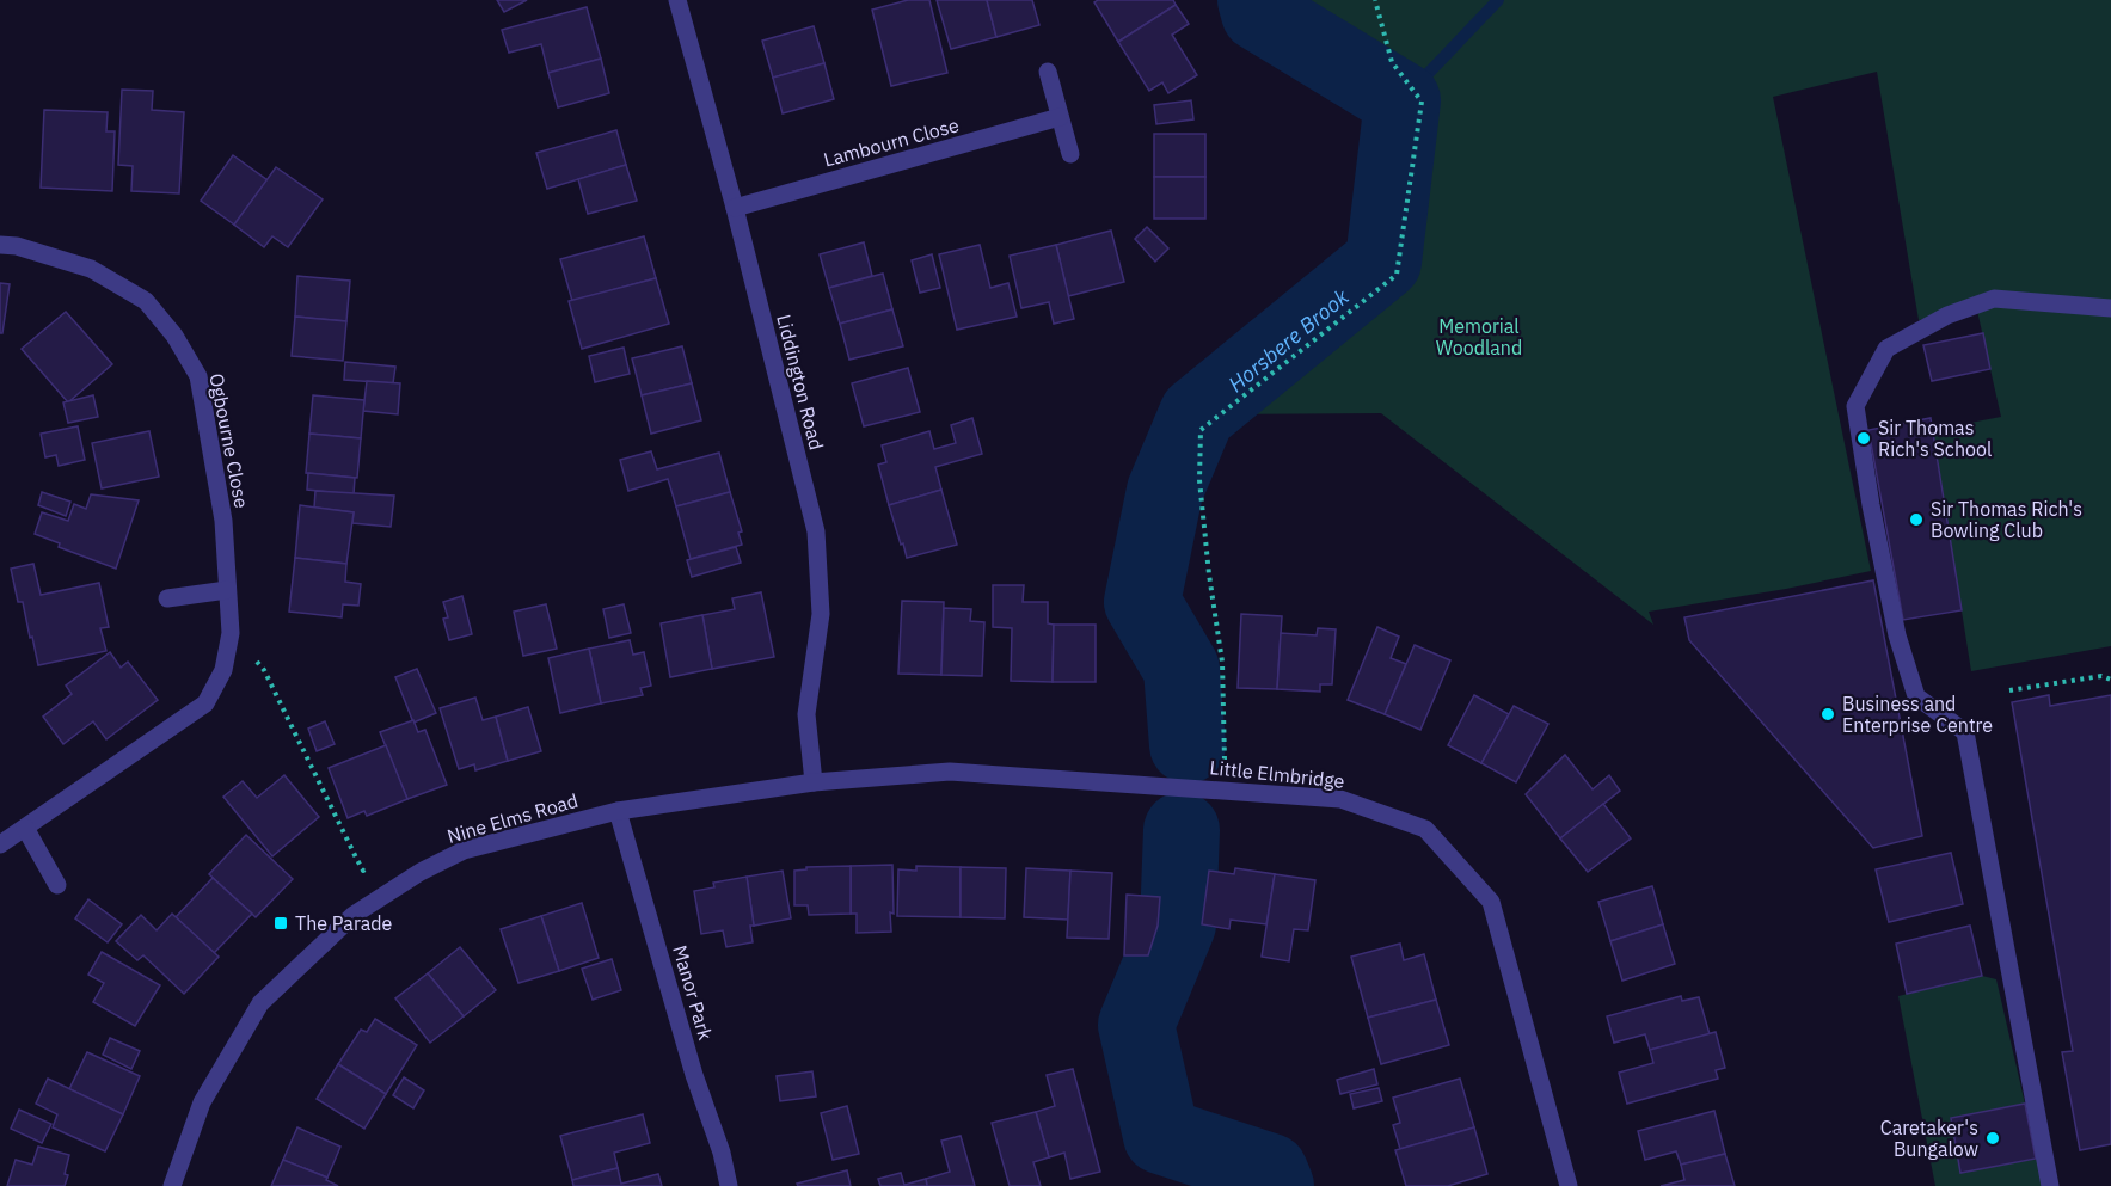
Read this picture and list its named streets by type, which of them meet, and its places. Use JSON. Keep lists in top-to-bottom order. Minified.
{"streets":{"street":["Lambourn Close","Liddington Road","Ogbourne Close","Little Elmbridge","Nine Elms Road","Manor Park"]},"crossings":[["Lambourn Close","Liddington Road"],["Liddington Road","Little Elmbridge"],["Liddington Road","Nine Elms Road"],["Little Elmbridge","Nine Elms Road"],["Nine Elms Road","Manor Park"]],"water":["Horsbere Brook"],"parks":["Memorial Woodland"],"places":{"other":["Sir Thomas Rich's School","Sir Thomas Rich's Bowling Club","Business and Enterprise Centre","Caretaker's Bungalow"],"transit":["The Parade"]}}
